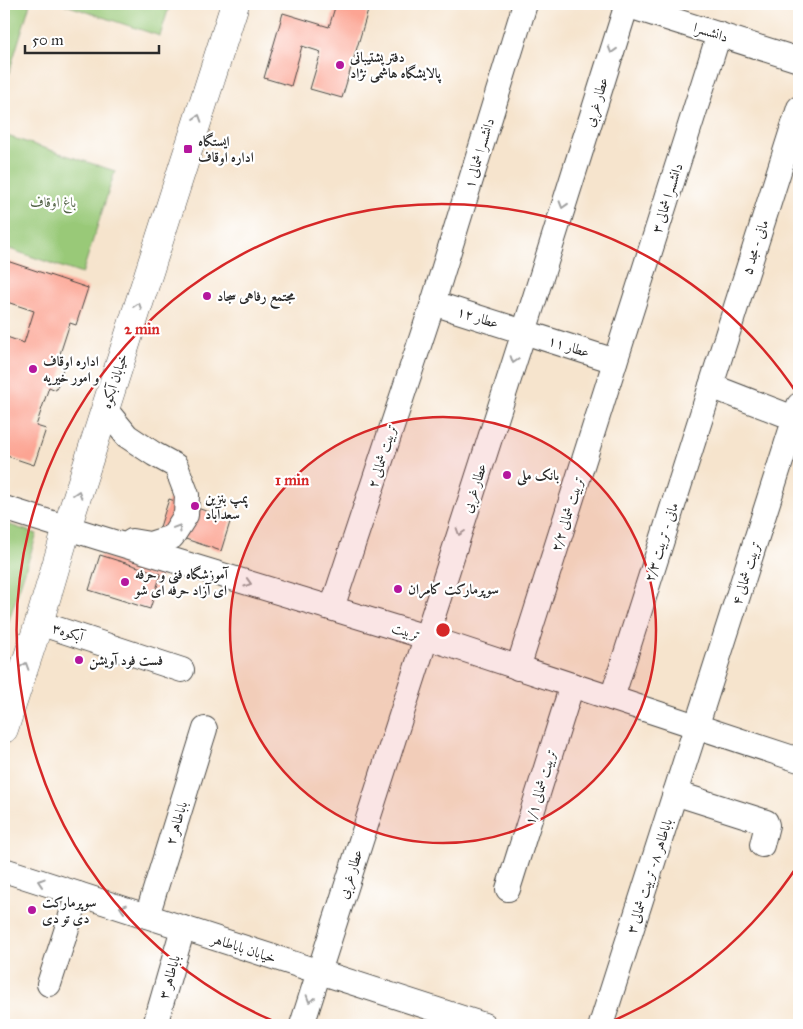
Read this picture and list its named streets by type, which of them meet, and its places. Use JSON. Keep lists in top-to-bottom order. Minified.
{"streets":{"main road":["خیابان آبکوه"],"street":["دانشسرا","عطار غربی","دانشسرا شمالی ۱","دانشسرا شمالی ۳","مانی - مجد ۵","عطار ۱۲","عطار ۱۱","تربیت شمالی ۲","تربیت شمالی ۲/۲","مانی - تربیت ۲/۳","تربیت شمالی ۴","تربیت","آبکوه۳","تربیت شمالی ۱/۱","باباطاهر ۲","باباطاهر ۸- تربیت شمالی ۳","خیابان باباطاهر","باباطاهر ۳"]},"crossings":[["دانشسرا","عطار غربی"],["دانشسرا","دانشسرا شمالی ۳"],["عطار غربی","عطار ۱۲"],["عطار غربی","عطار ۱۱"],["عطار غربی","تربیت"],["عطار غربی","خیابان باباطاهر"],["دانشسرا شمالی ۱","عطار ۱۲"],["دانشسرا شمالی ۱","تربیت شمالی ۲"],["دانشسرا شمالی ۳","عطار ۱۱"],["دانشسرا شمالی ۳","تربیت شمالی ۲/۲"],["مانی - مجد ۵","مانی - تربیت ۲/۳"],["عطار ۱۲","عطار ۱۱"],["عطار ۱۲","تربیت شمالی ۲"],["عطار ۱۱","تربیت شمالی ۲/۲"],["خیابان آبکوه","تربیت"],["خیابان آبکوه","آبکوه۳"],["تربیت شمالی ۲","تربیت"],["تربیت شمالی ۲/۲","تربیت"],["مانی - تربیت ۲/۳","تربیت"],["تربیت شمالی ۴","تربیت"],["تربیت شمالی ۴","باباطاهر ۸- تربیت شمالی ۳"],["تربیت","تربیت شمالی ۱/۱"],["تربیت","باباطاهر ۸- تربیت شمالی ۳"],["باباطاهر ۲","خیابان باباطاهر"],["خیابان باباطاهر","باباطاهر ۳"]],"one_way":["عطار غربی","خیابان آبکوه","تربیت"],"parks":["باغ اوقاف"],"places":{"other":["دفتر پشتیبانی پالایشگاه هاشمی نژاد","مجتمع رفاهی سجاد","اداره اوقاف و امور خیریه","بانک ملی","پمپ بنزین سعدآباد","آموزشگاه فنی و حرفه ای آزاد حرفه ای شو","سوپرمارکت کامران","فست فود آویشن","سوپرمارکت دی تو دی"],"transit":["ایستگاه اداره اوقاف"]},"scale_bar":"50 m","rings":["2 min","1 min"]}
